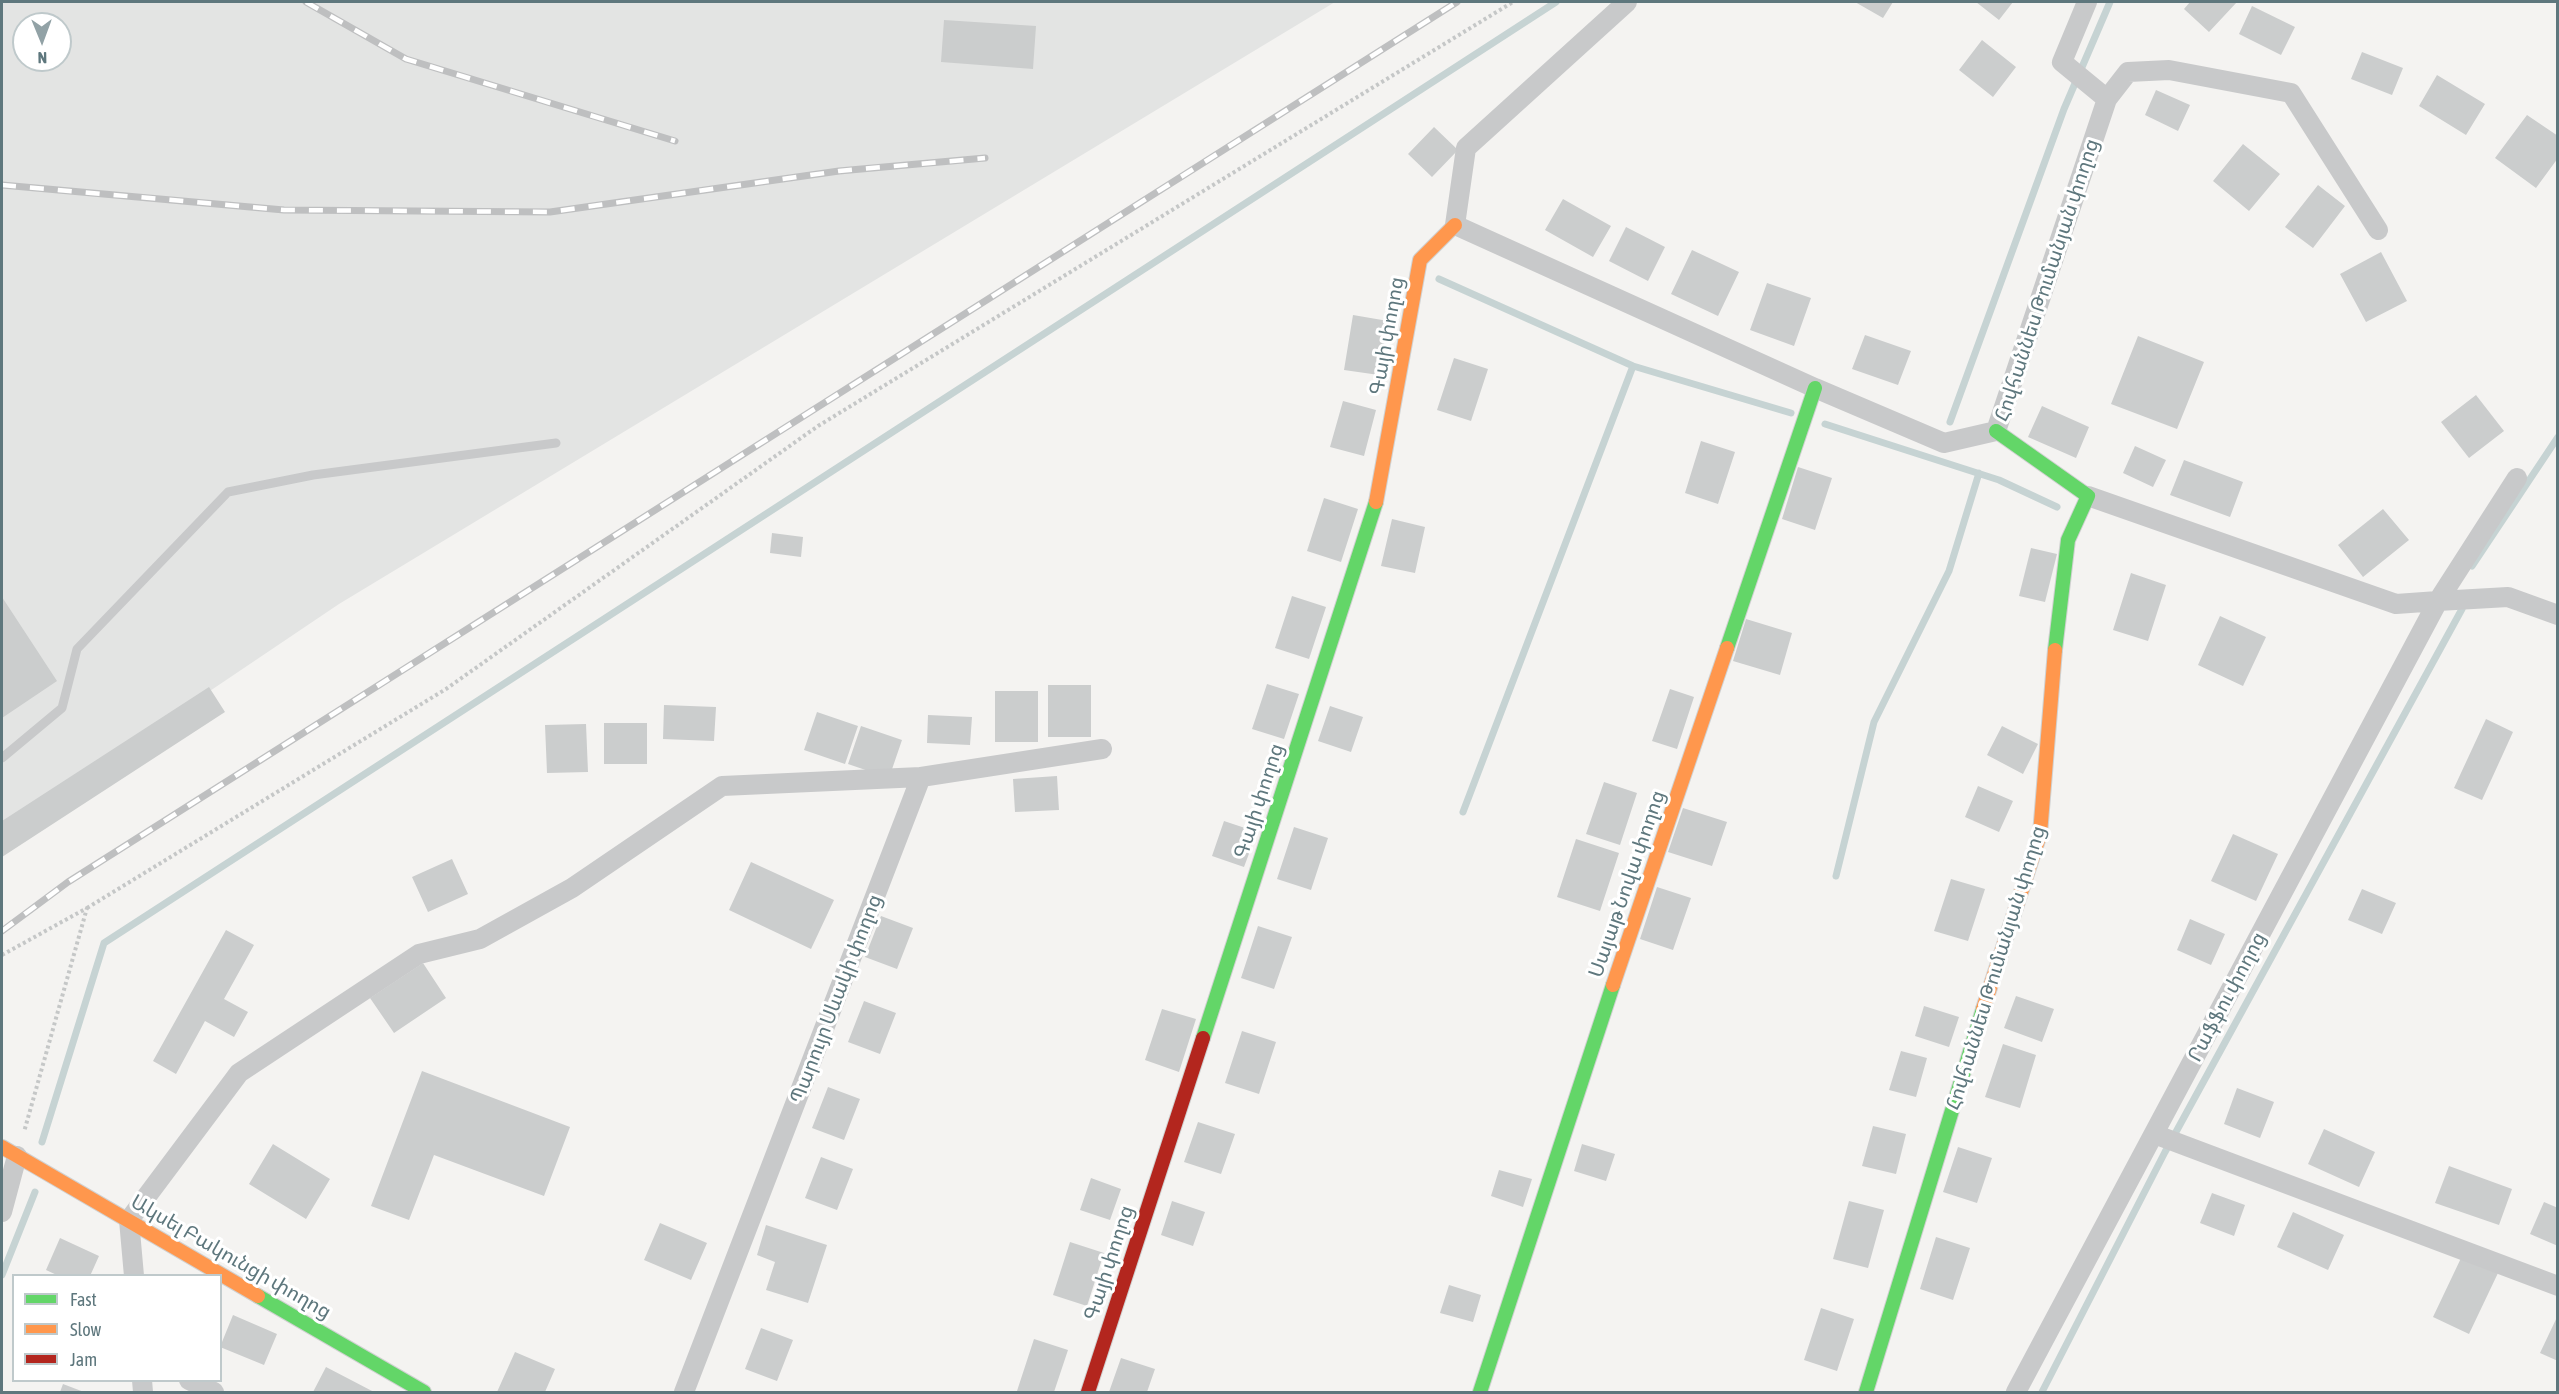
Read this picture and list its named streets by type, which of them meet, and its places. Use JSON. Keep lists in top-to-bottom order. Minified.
{"streets":{"street":["Հովհաննես Թումանյան փողոց","Գայի փողոց","Սայաթ Նովա փողոց","Րաֆֆու փողոց","Պարույր Սևակի փողոց","Ակսել Բակունցի փողոց"]},"legend":["Fast","Slow","Jam"],"north":"bottom"}
